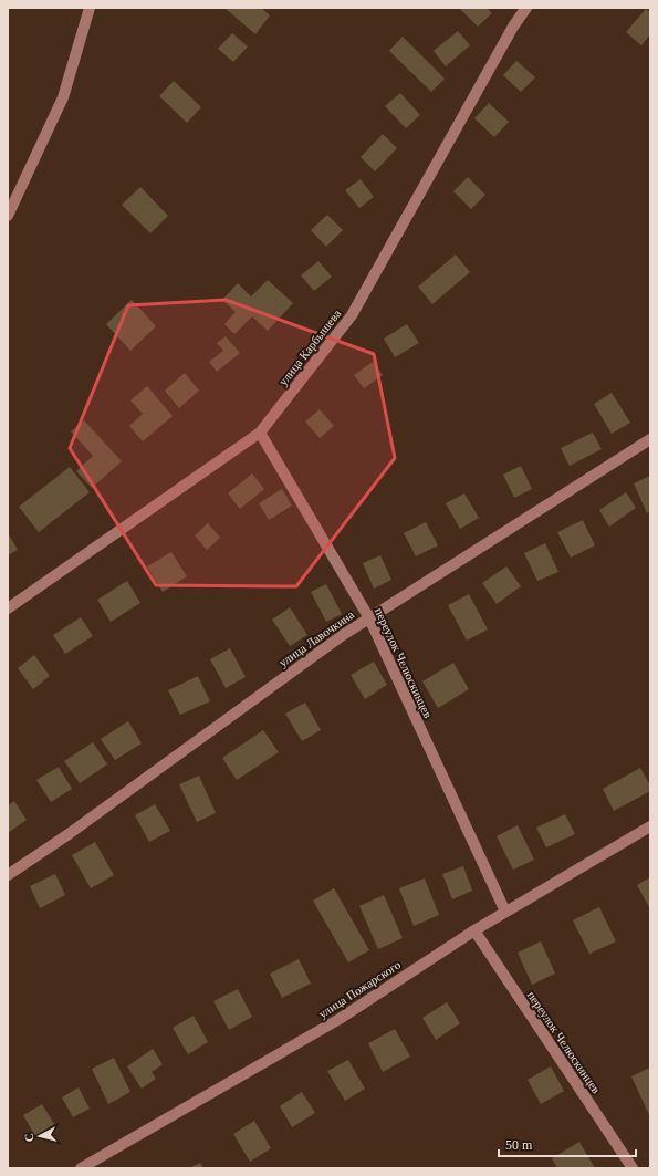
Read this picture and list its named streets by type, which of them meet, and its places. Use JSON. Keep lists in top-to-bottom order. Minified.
{"streets":{"street":["улица Карбышева","улица Лавочкина","переулок Челюскинцев","улица Пожарского"]},"crossings":[["улица Карбышева","переулок Челюскинцев"],["улица Лавочкина","переулок Челюскинцев"],["переулок Челюскинцев","улица Пожарского"]],"scale_bar":"50 m","north":"left"}
